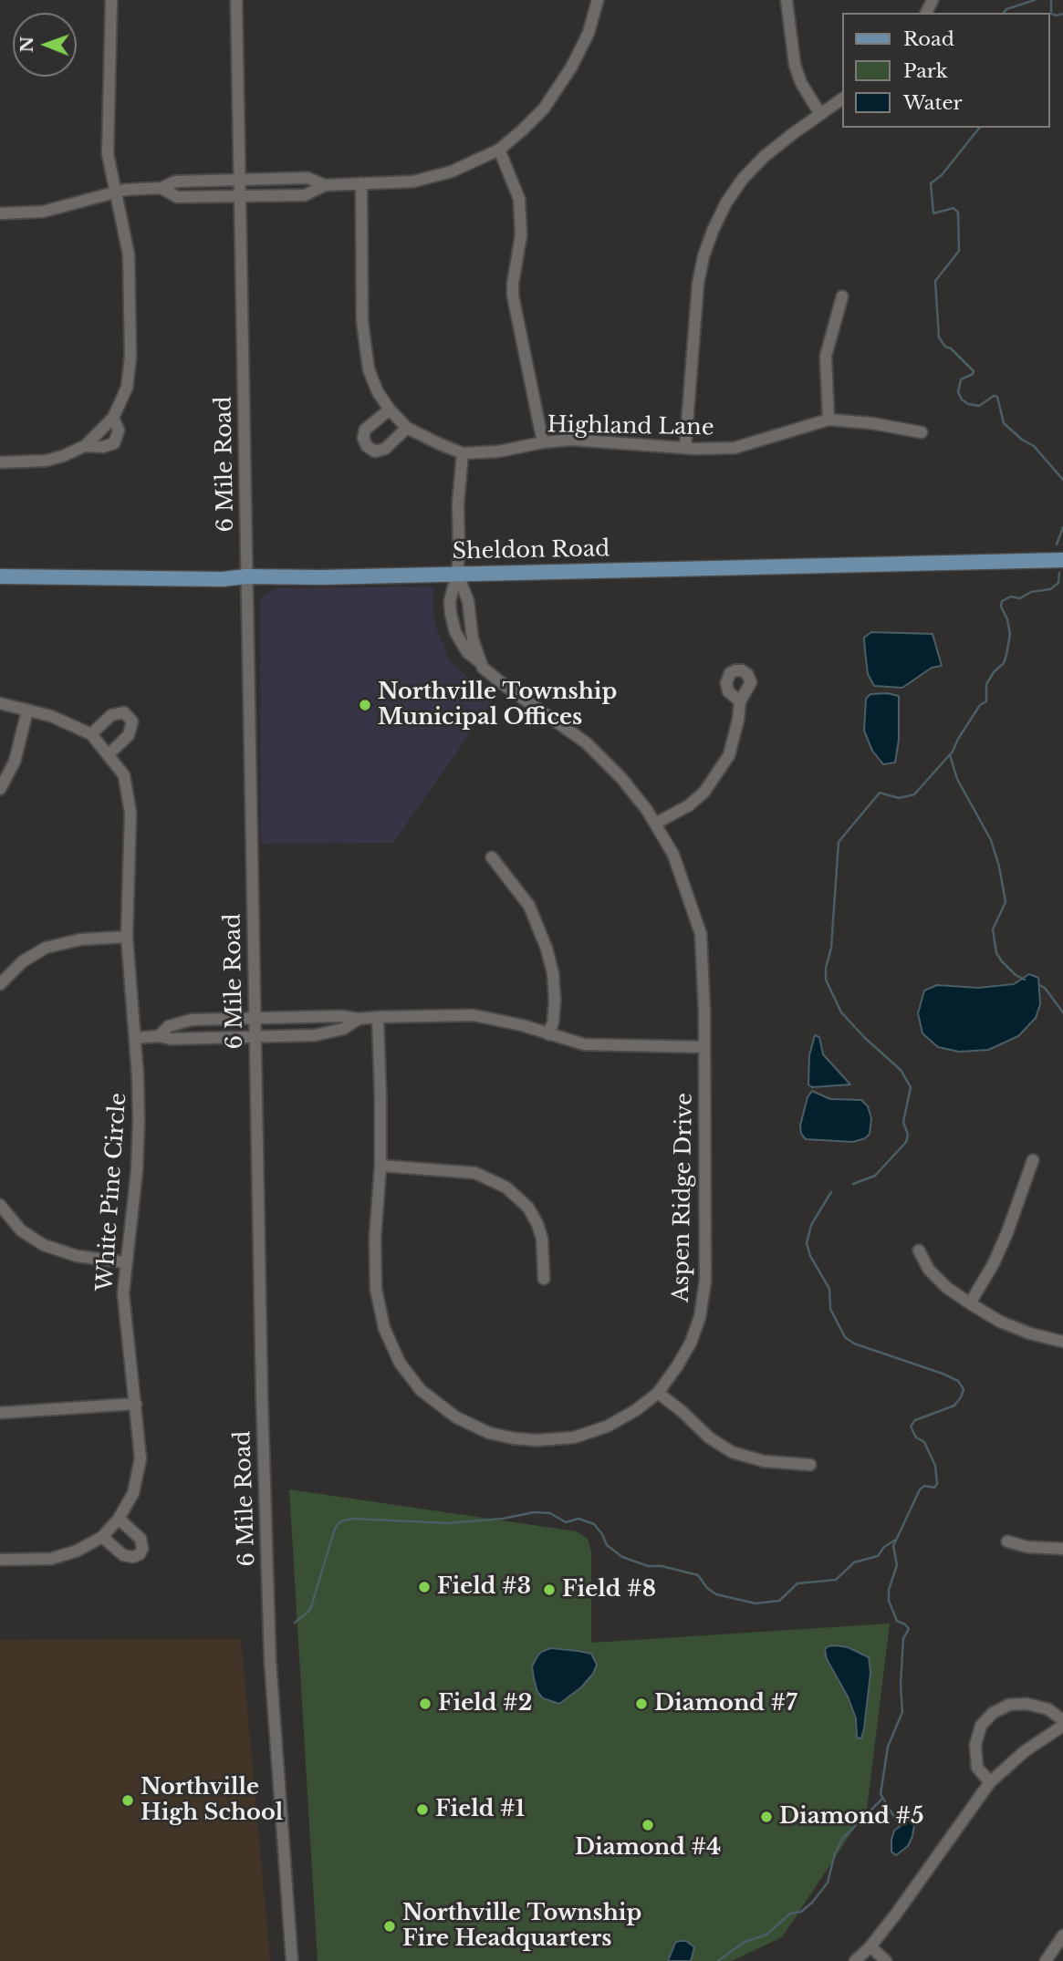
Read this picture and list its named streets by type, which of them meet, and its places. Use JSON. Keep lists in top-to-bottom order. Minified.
{"streets":{"main road":["Sheldon Road"],"street":["Highland Lane","6 Mile Road","White Pine Circle","Aspen Ridge Drive"]},"crossings":[["Highland Lane","Aspen Ridge Drive"],["6 Mile Road","Sheldon Road"],["Sheldon Road","Aspen Ridge Drive"]],"places":["Northville Township Municipal Offices","Field #3","Field #8","Field #2","Diamond #7","Northville High School","Field #1","Diamond #5","Diamond #4","Northville Township Fire Headquarters"],"legend":["Road","Park","Water"],"north":"left"}
